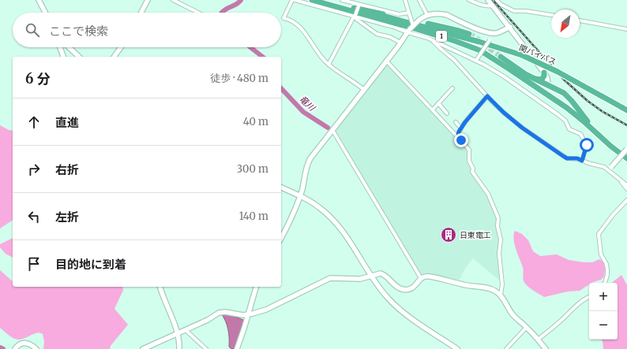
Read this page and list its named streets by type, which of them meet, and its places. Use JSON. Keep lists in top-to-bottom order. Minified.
{"streets":{"highway":["1","関バイパス"]},"crossings":[["1","関バイパス"]],"water":["竜川"],"places":{"building":["日東電工"]},"north":"bottom left","page":{"search":"ここで検索","heading":["6 分","徒歩 · 480 m"],"list":[["直進","40 m"],["右折","300 m"],["左折","140 m"],"目的地に到着"],"map_buttons":["+","−"]}}
